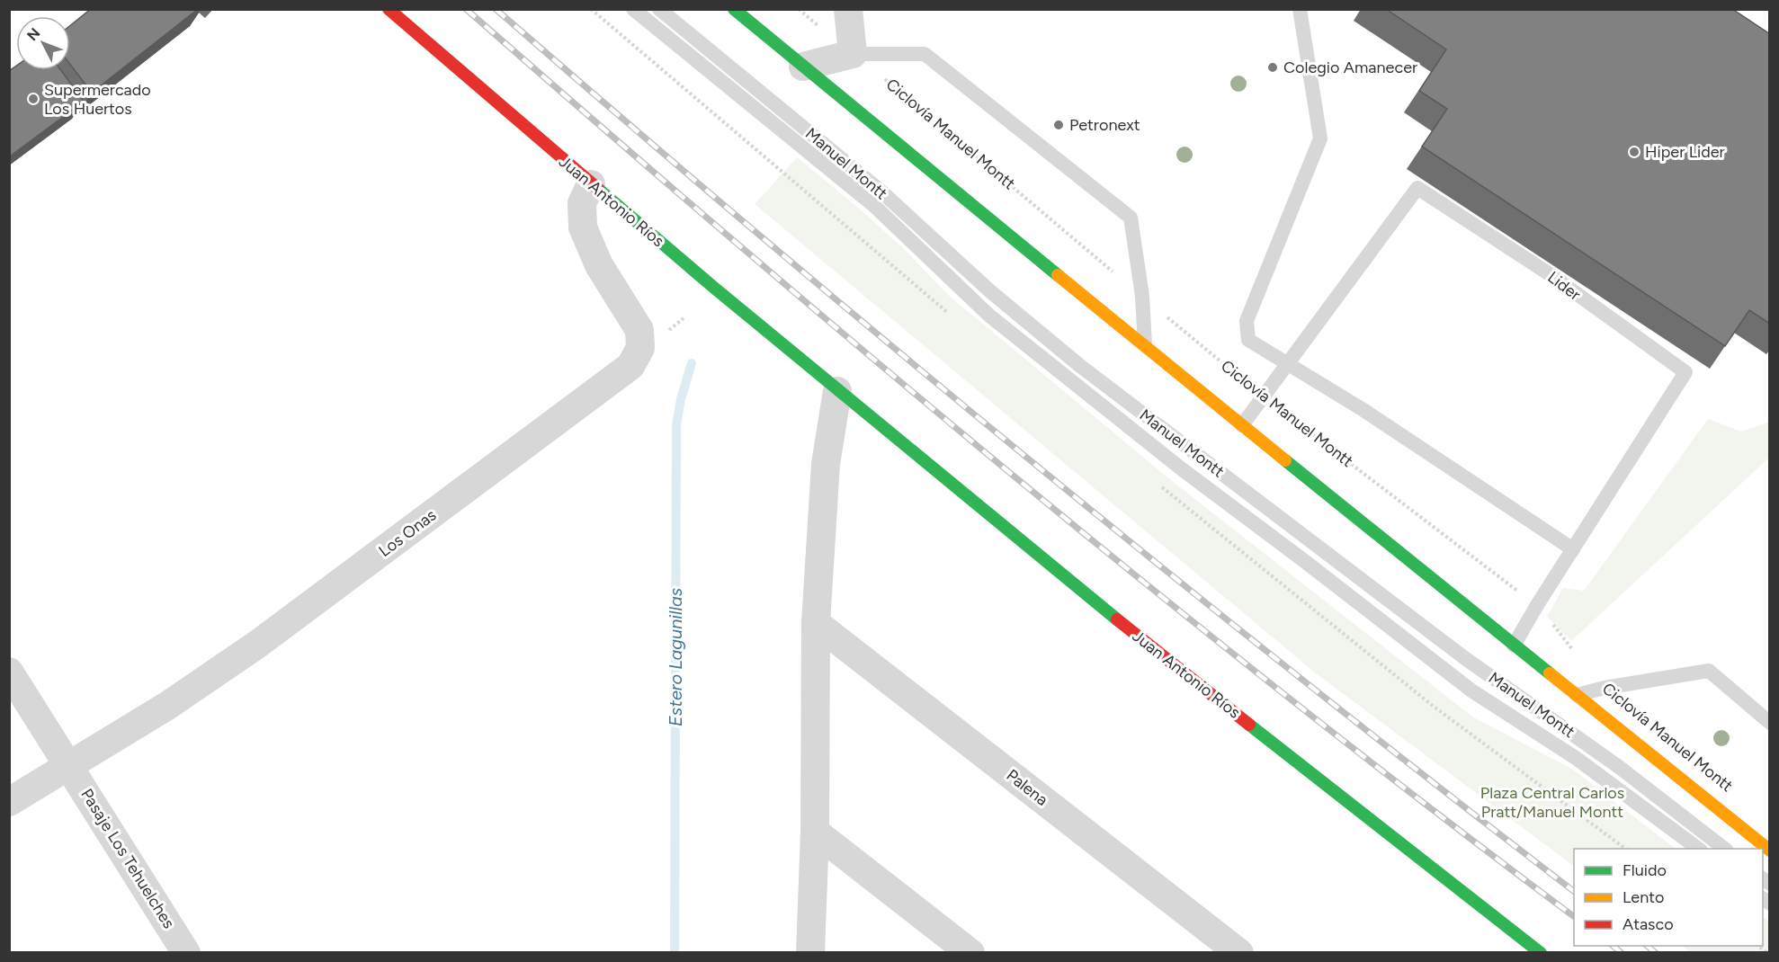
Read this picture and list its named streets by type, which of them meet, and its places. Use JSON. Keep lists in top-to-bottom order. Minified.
{"streets":{"main road":["Manuel Montt","Juan Antonio Ríos"],"street":["Los Onas","Palena","Pasaje Los Tehuelches"],"lane":["Lider"],"path":["Ciclovía Manuel Montt"]},"crossings":[["Ciclovía Manuel Montt","Lider"],["Manuel Montt","Lider"],["Juan Antonio Ríos","Los Onas"],["Los Onas","Pasaje Los Tehuelches"]],"water":["Estero Lagunillas"],"parks":["Plaza Central Carlos Pratt/Manuel Montt"],"places":["Colegio Amanecer","Supermercado Los Huertos","Petronext","Hiper Lider"],"legend":["Fluido","Lento","Atasco"],"north":"top left"}
